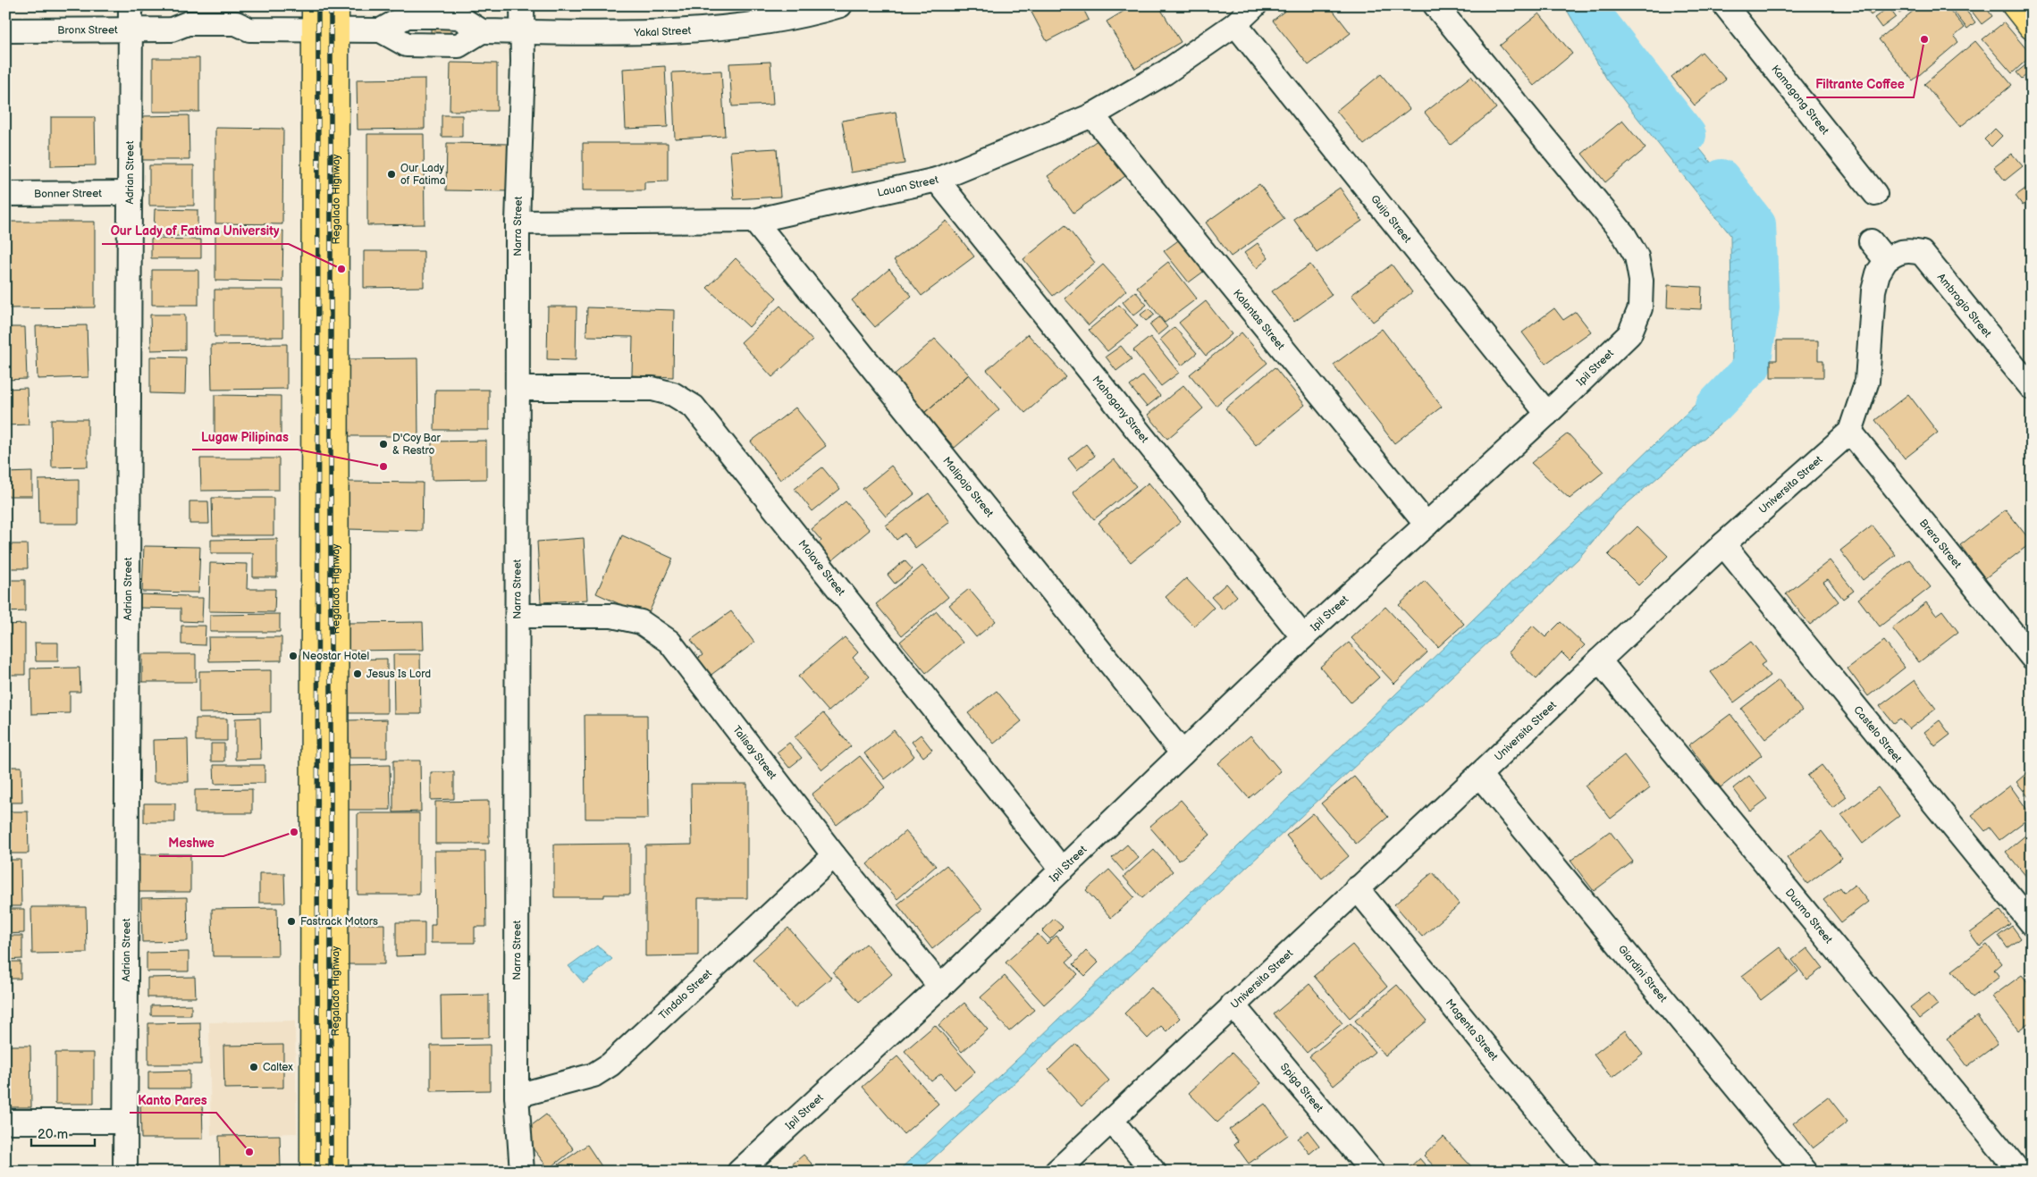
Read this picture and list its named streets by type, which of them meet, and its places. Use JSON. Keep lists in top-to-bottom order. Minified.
{"streets":{"main road":["Regalado Highway"],"street":["Bronx Street","Yakal Street","Kamagong Street","Adrian Street","Lauan Street","Bonner Street","Guijo Street","Narra Street","Ambrogio Street","Kalantas Street","Ipil Street","Mahogany Street","Universita Street","Malipajo Street","Brera Street","Molave Street","Castelo Street","Talisay Street","Duomo Street","Giardini Street","Tindalo Street","Magenta Street","Spiga Street"]},"crossings":[["Bronx Street","Yakal Street"],["Bronx Street","Adrian Street"],["Bronx Street","Regalado Highway"],["Yakal Street","Regalado Highway"],["Yakal Street","Narra Street"],["Adrian Street","Bonner Street"],["Lauan Street","Guijo Street"],["Lauan Street","Narra Street"],["Lauan Street","Kalantas Street"],["Lauan Street","Mahogany Street"],["Lauan Street","Malipajo Street"],["Guijo Street","Ipil Street"],["Narra Street","Molave Street"],["Narra Street","Talisay Street"],["Narra Street","Tindalo Street"],["Ambrogio Street","Universita Street"],["Kalantas Street","Ipil Street"],["Ipil Street","Mahogany Street"],["Ipil Street","Malipajo Street"],["Ipil Street","Molave Street"],["Ipil Street","Talisay Street"],["Universita Street","Brera Street"],["Universita Street","Castelo Street"],["Universita Street","Duomo Street"],["Universita Street","Giardini Street"],["Universita Street","Magenta Street"],["Universita Street","Spiga Street"],["Talisay Street","Tindalo Street"]],"places":["Filtrante Coffee","Our Lady of Fatima","Our Lady of Fatima University","D'Coy Bar & Restro","Lugaw Pilipinas","Neostar Hotel","Jesus Is Lord","Meshwe","Fastrack Motors","Caltex","Kanto Pares"],"scale_bar":"20 m"}
